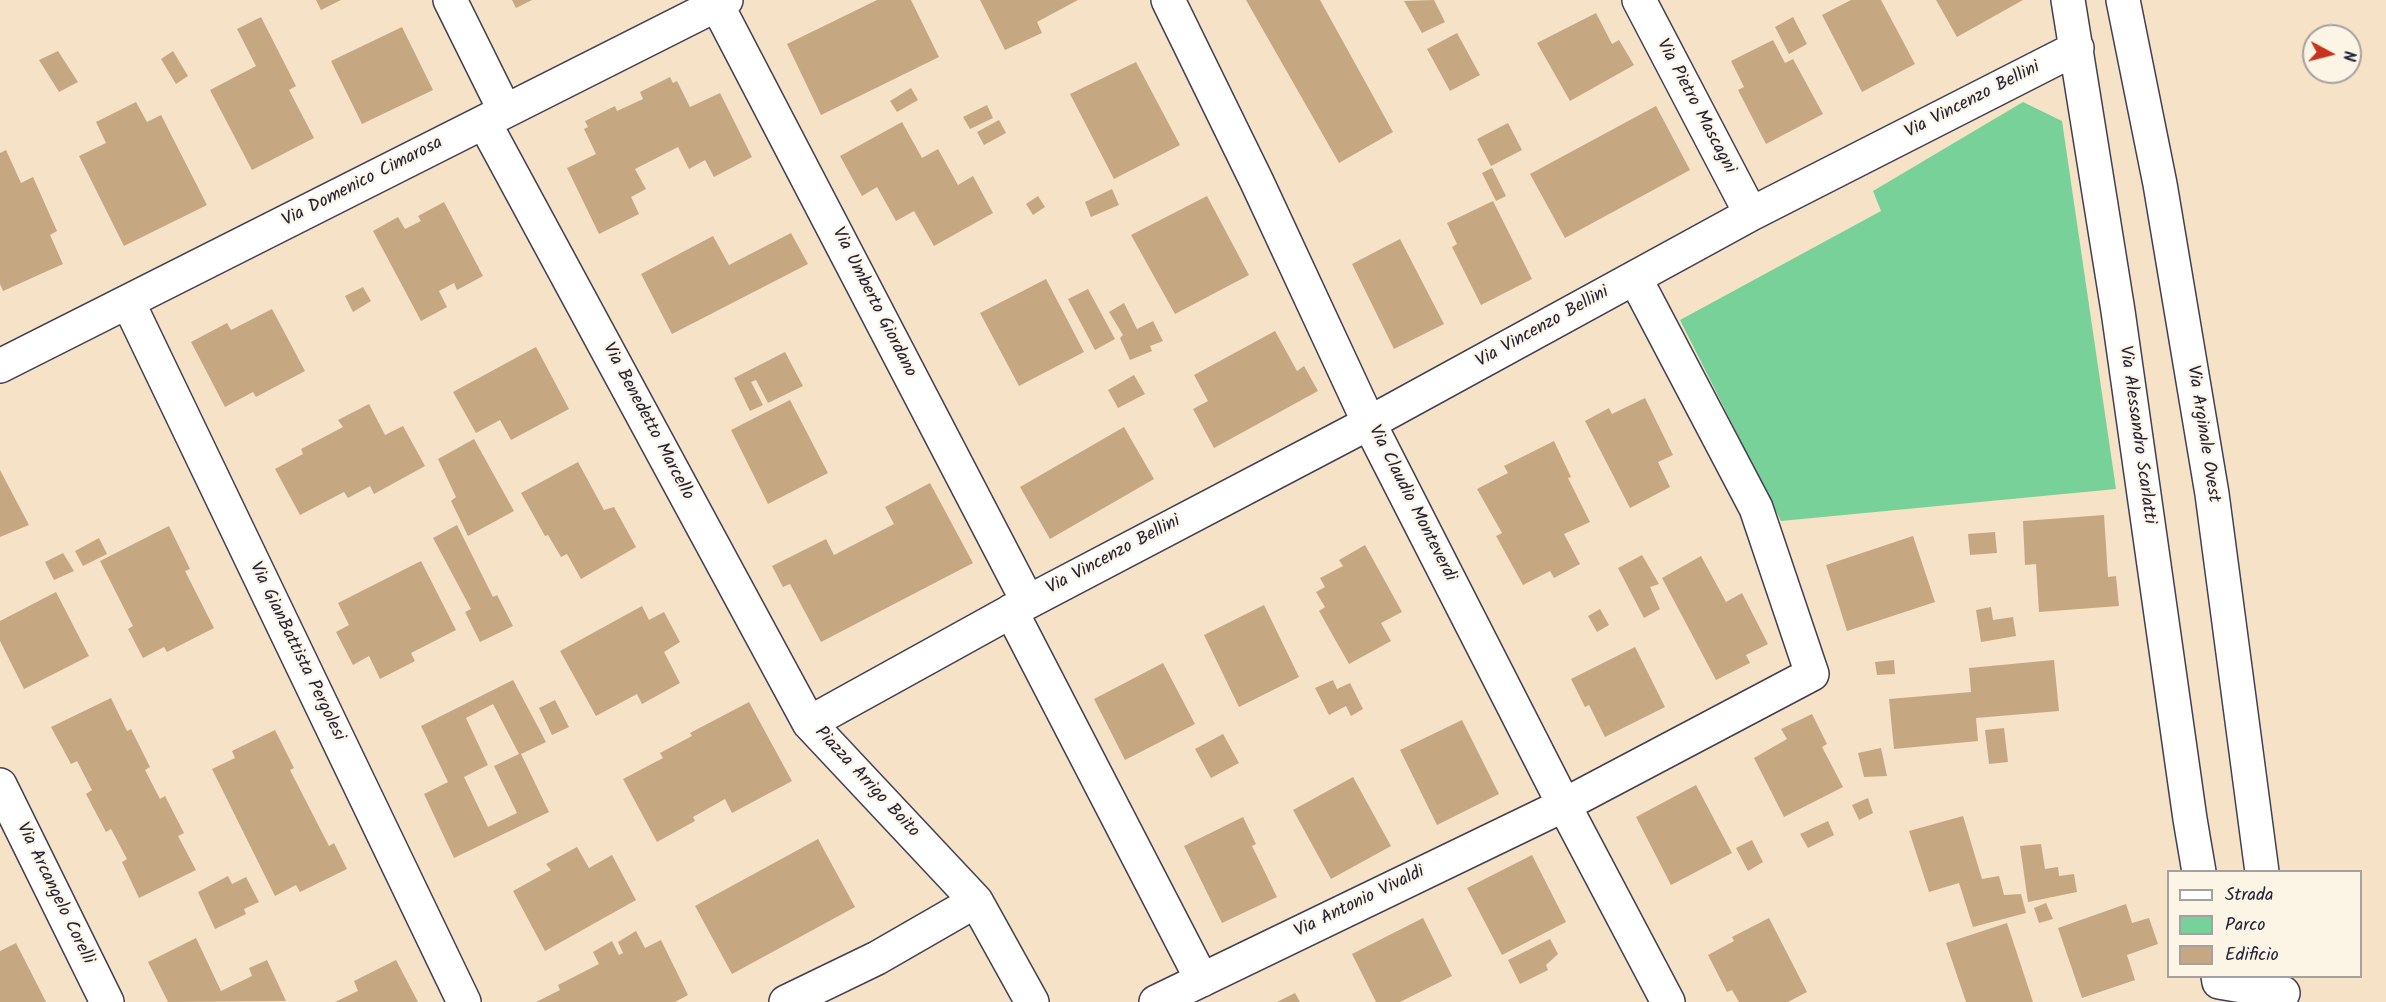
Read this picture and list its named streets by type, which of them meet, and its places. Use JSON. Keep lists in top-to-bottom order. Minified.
{"streets":{"street":["Via Vincenzo Bellini","Via Pietro Mascagni","Via Domenico Cimarosa","Via Umberto Giordano","Via Benedetto Marcello","Via Arginale Ovest","Via Alessandro Scarlatti","Via Claudio Monteverdi","Via GianBattista Pergolesi","Piazza Arrigo Boito","Via Arcangelo Corelli","Via Antonio Vivaldi"]},"crossings":[["Via Vincenzo Bellini","Via Pietro Mascagni"],["Via Vincenzo Bellini","Via Umberto Giordano"],["Via Vincenzo Bellini","Via Alessandro Scarlatti"],["Via Vincenzo Bellini","Via Claudio Monteverdi"],["Via Vincenzo Bellini","Piazza Arrigo Boito"],["Via Vincenzo Bellini","Via Antonio Vivaldi"],["Via Domenico Cimarosa","Via Umberto Giordano"],["Via Domenico Cimarosa","Via Benedetto Marcello"],["Via Domenico Cimarosa","Via GianBattista Pergolesi"],["Via Umberto Giordano","Piazza Arrigo Boito"],["Via Umberto Giordano","Via Antonio Vivaldi"],["Via Benedetto Marcello","Piazza Arrigo Boito"],["Via Claudio Monteverdi","Via Antonio Vivaldi"]],"legend":["Strada","Parco","Edificio"],"north":"right"}
